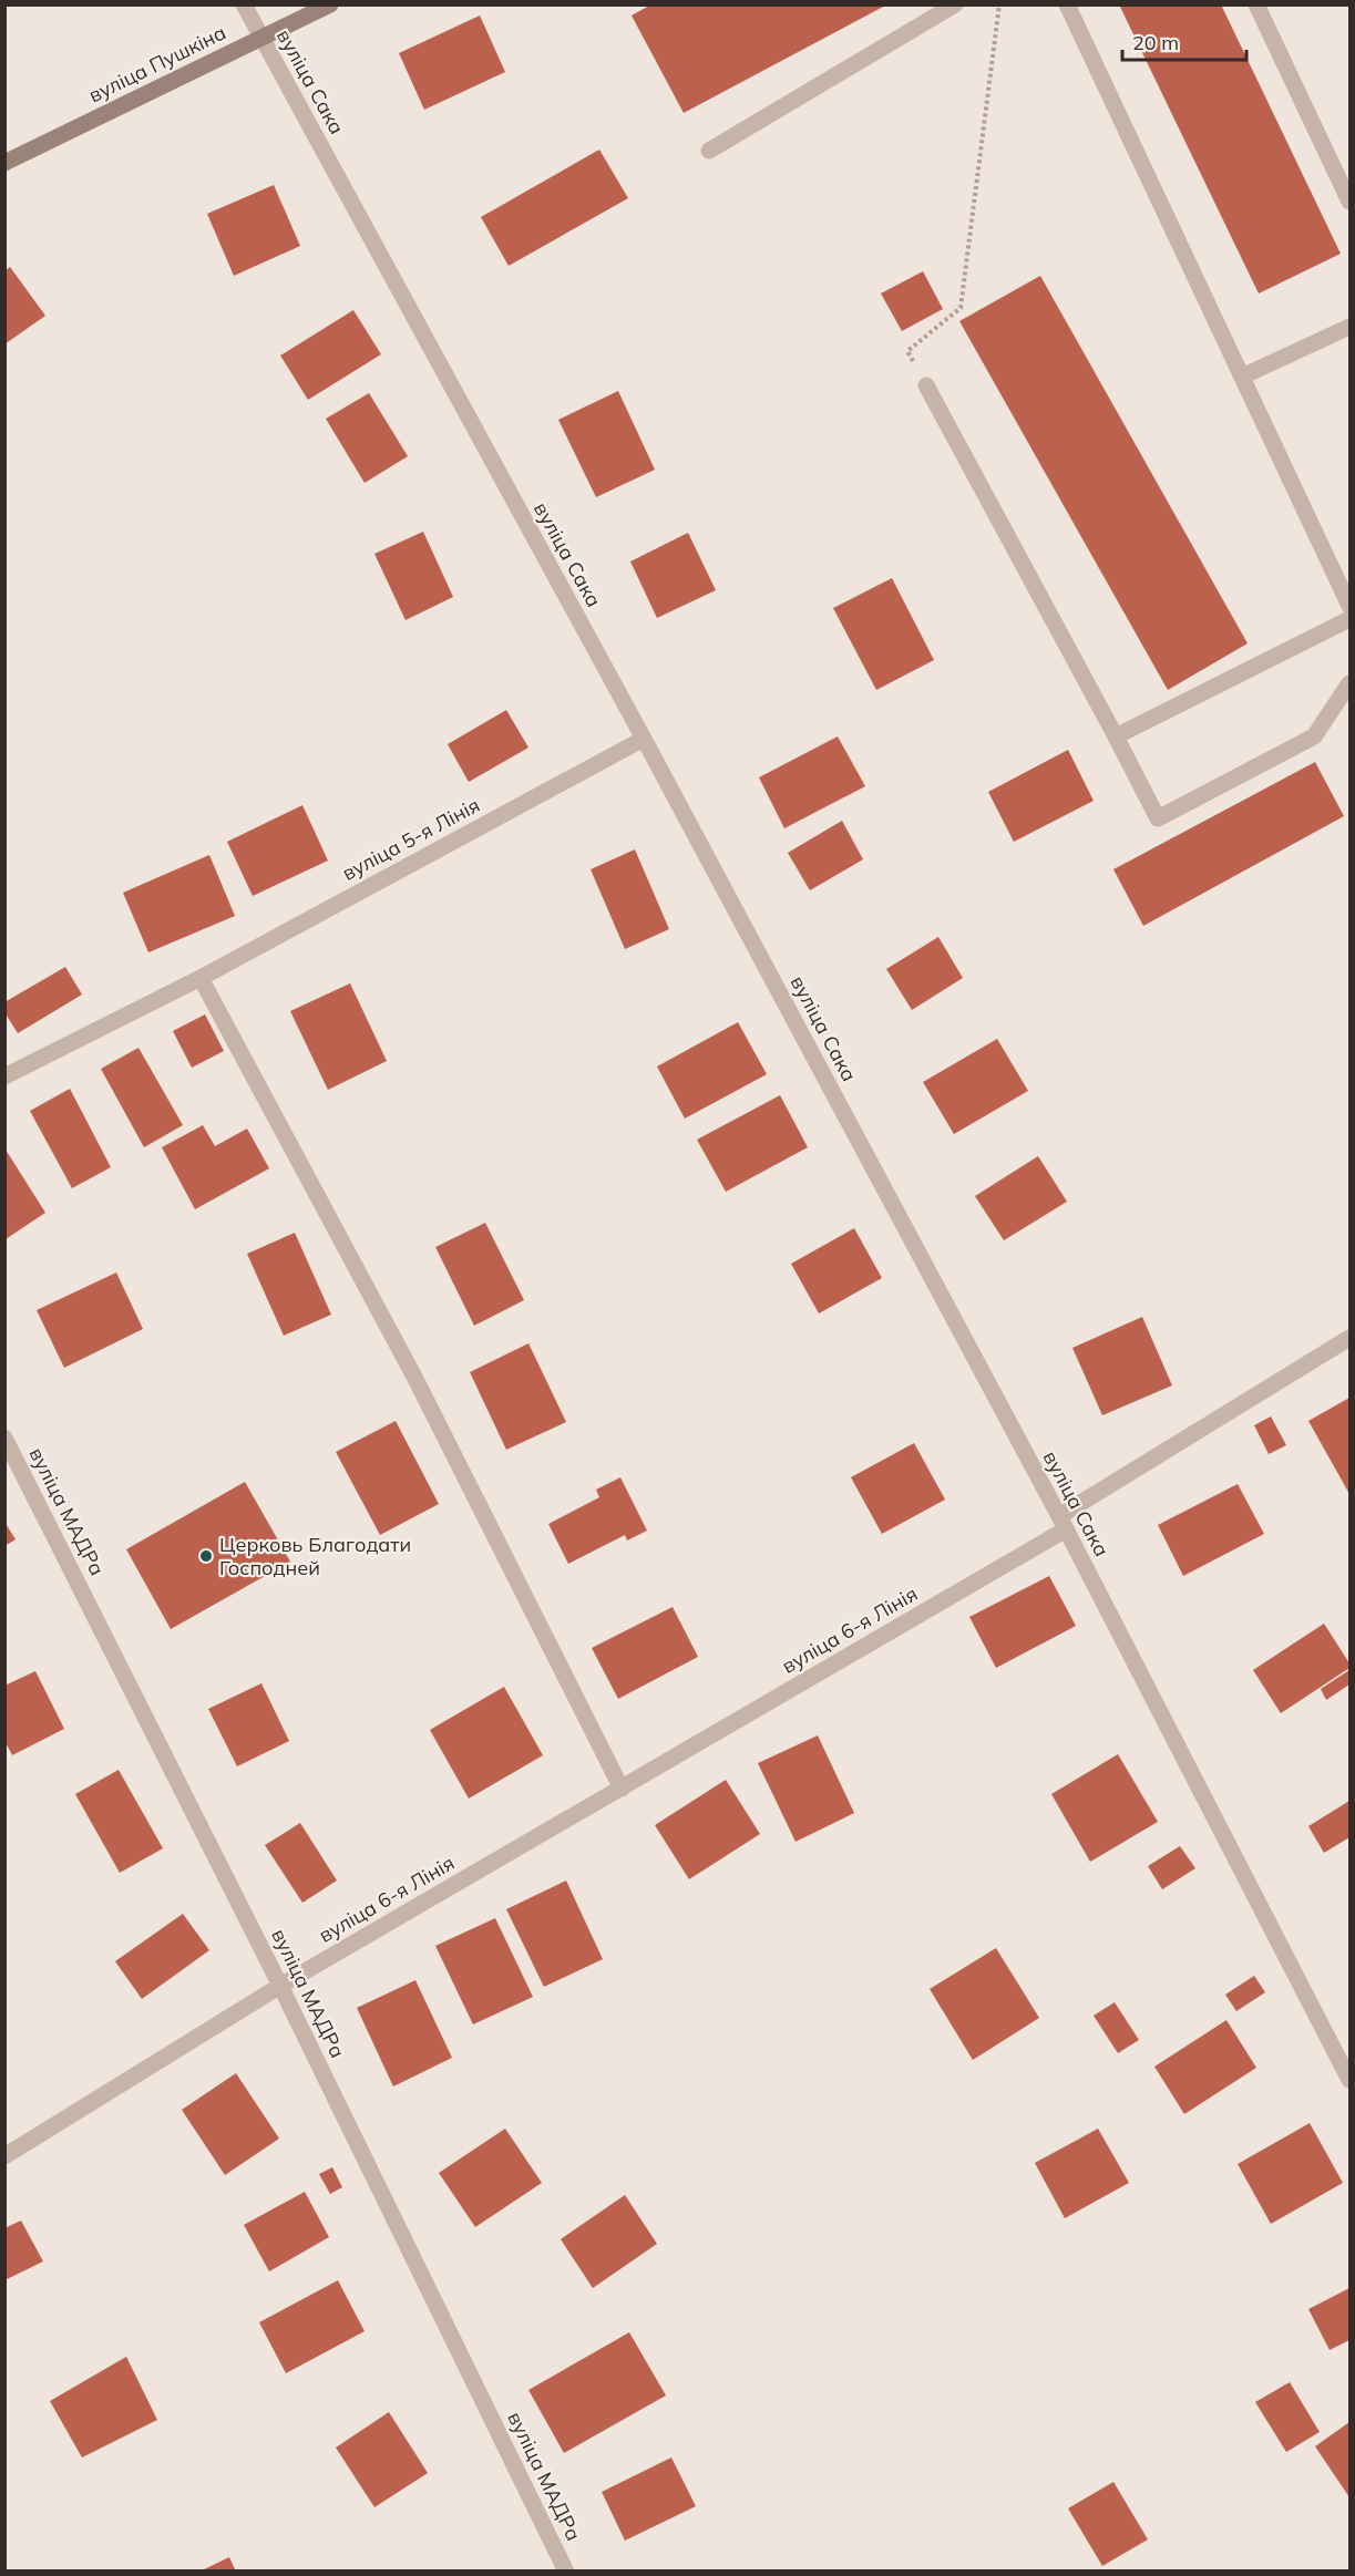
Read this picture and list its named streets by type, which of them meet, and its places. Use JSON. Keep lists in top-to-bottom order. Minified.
{"streets":{"main road":["вуліца Пушкіна"],"street":["вуліца Сака","вуліца 5-я Лінія","вуліца МАДРа","вуліца 6-я Лінія"]},"crossings":[["вуліца Пушкіна","вуліца Сака"],["вуліца Сака","вуліца 5-я Лінія"],["вуліца Сака","вуліца 6-я Лінія"],["вуліца МАДРа","вуліца 6-я Лінія"]],"places":["Церковь Благодати Господней"],"scale_bar":"20 m"}
